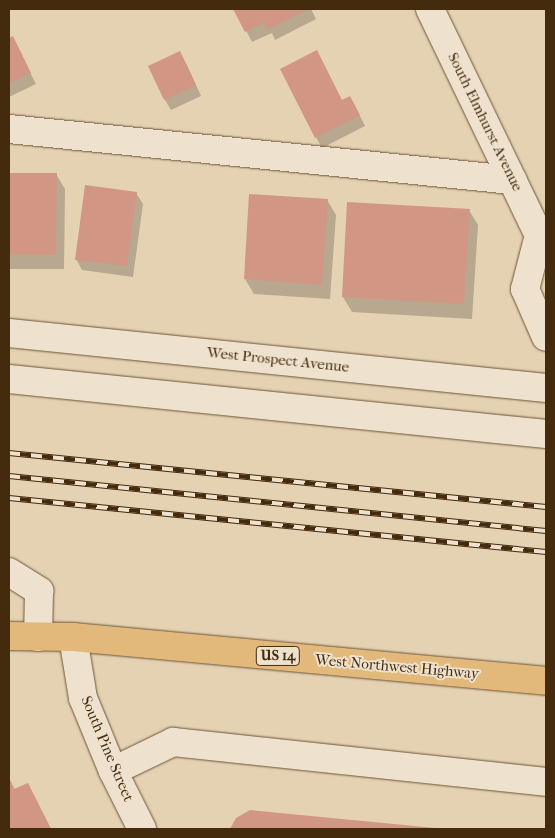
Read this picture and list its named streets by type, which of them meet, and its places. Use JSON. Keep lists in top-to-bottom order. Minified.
{"streets":{"main road":["US 14","West Northwest Highway"],"street":["South Elmhurst Avenue","West Prospect Avenue","South Pine Street"]},"crossings":[["West Northwest Highway","South Pine Street"]]}
